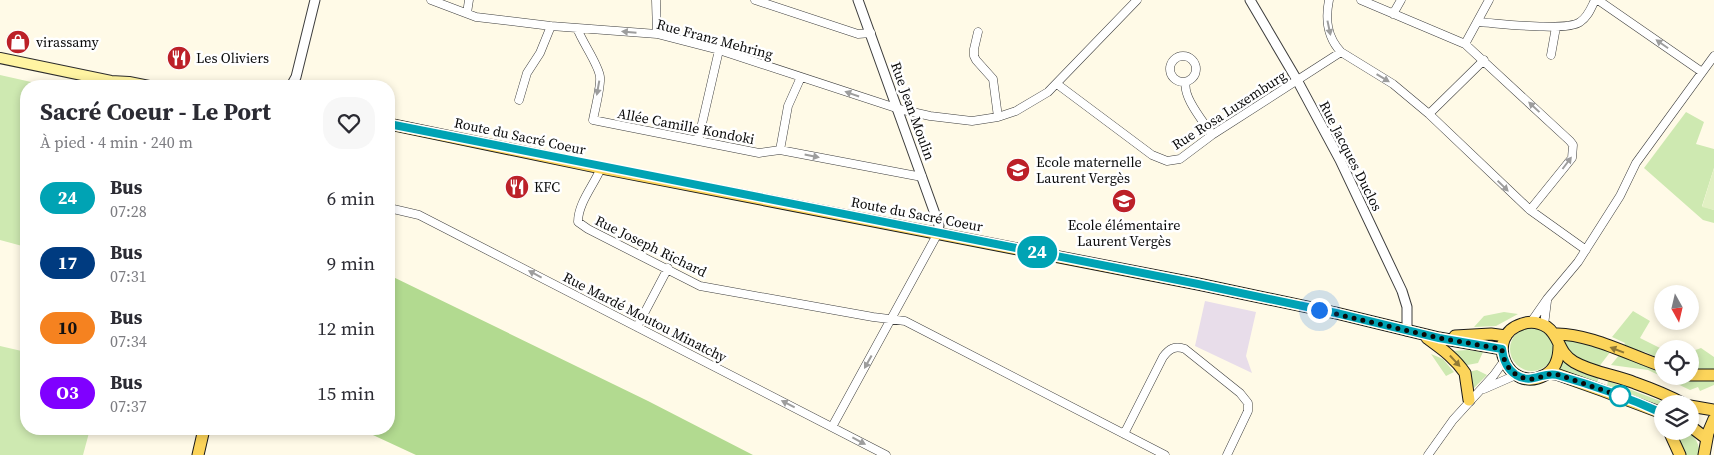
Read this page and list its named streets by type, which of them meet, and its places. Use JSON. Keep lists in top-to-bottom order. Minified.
{"streets":{"main road":["Route du Sacré Coeur"],"street":["Rue Franz Mehring","Rue Rosa Luxemburg","Rue Jean Moulin","Allée Camille Kondoki","Rue Jacques Duclos","Rue Joseph Richard","Rue Mardé Moutou Minatchy"]},"crossings":[["Rue Franz Mehring","Rue Rosa Luxemburg"],["Rue Franz Mehring","Rue Jean Moulin"],["Rue Franz Mehring","Allée Camille Kondoki"],["Rue Rosa Luxemburg","Rue Jacques Duclos"],["Rue Jean Moulin","Allée Camille Kondoki"],["Rue Jean Moulin","Route du Sacré Coeur"],["Route du Sacré Coeur","Rue Jacques Duclos"],["Route du Sacré Coeur","Rue Joseph Richard"]],"one_way":["Allée Camille Kondoki"],"places":{"shop":["virassamy"],"restaurant":["Les Oliviers","KFC"],"school or university":["Ecole maternelle Laurent Vergès","Ecole élémentaire Laurent Vergès"]},"lines":["bus line 24"],"north":"bottom","page":{"on_map":"24","heading":["Sacré Coeur - Le Port","À pied · 4 min · 240 m"],"list":[{"mark":"24","name":"Bus","note":"07:28","value":"6 min"},{"mark":"17","name":"Bus","note":"07:31","value":"9 min"},{"mark":"10","name":"Bus","note":"07:34","value":"12 min"},{"mark":"O3","name":"Bus","note":"07:37","value":"15 min"}]}}
